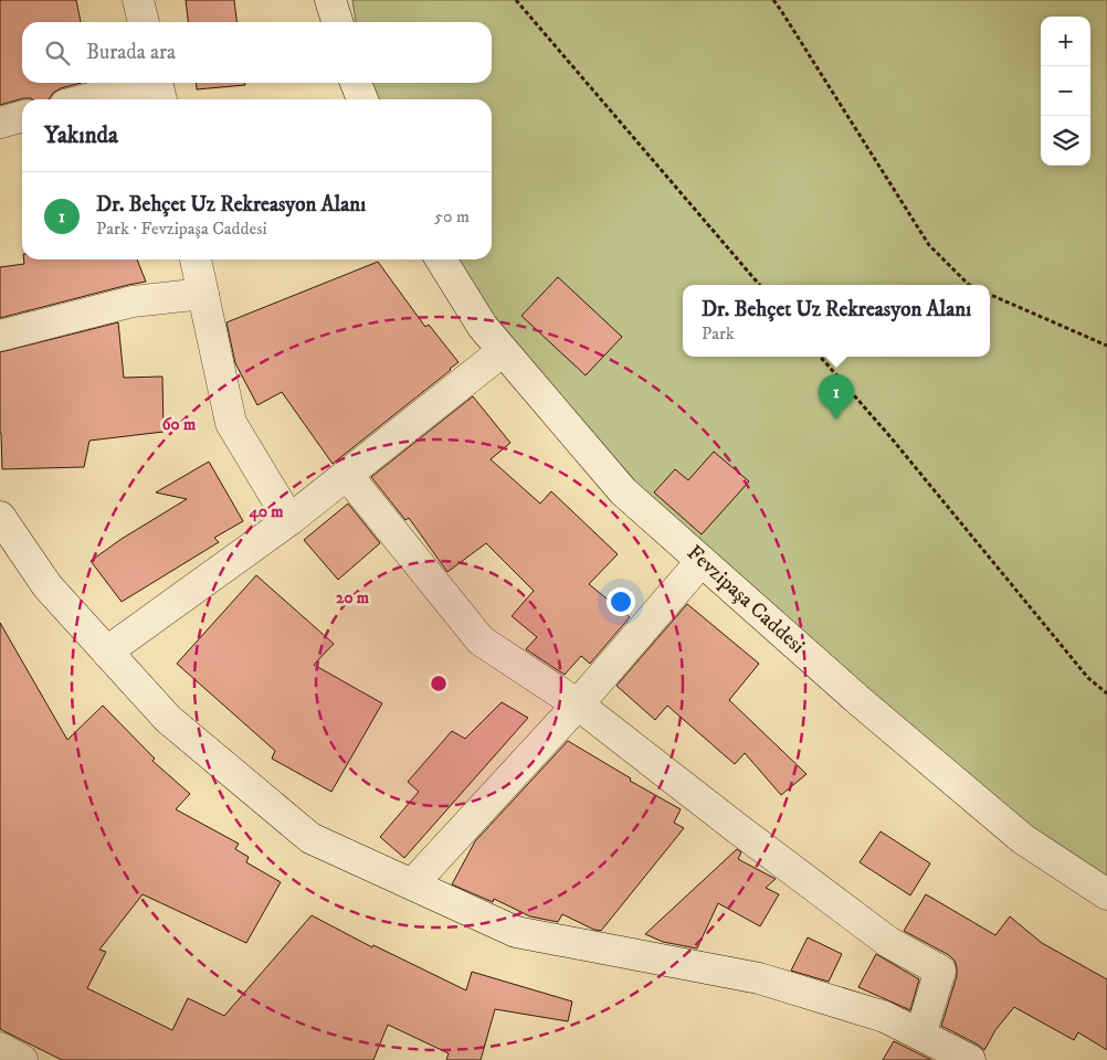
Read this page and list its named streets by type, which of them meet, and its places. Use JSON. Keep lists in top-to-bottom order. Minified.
{"streets":{"street":["Fevzipaşa Caddesi"]},"page":{"map_buttons":["+","−"],"search":"Burada ara","heading":"Yakında","list":[{"mark":"1","name":"Dr. Behçet Uz Rekreasyon Alanı","note":"Park · Fevzipaşa Caddesi","value":"50 m"}],"popup":["Dr. Behçet Uz Rekreasyon Alanı","Park"],"pins":"1"},"rings":["60 m","40 m","20 m"]}
